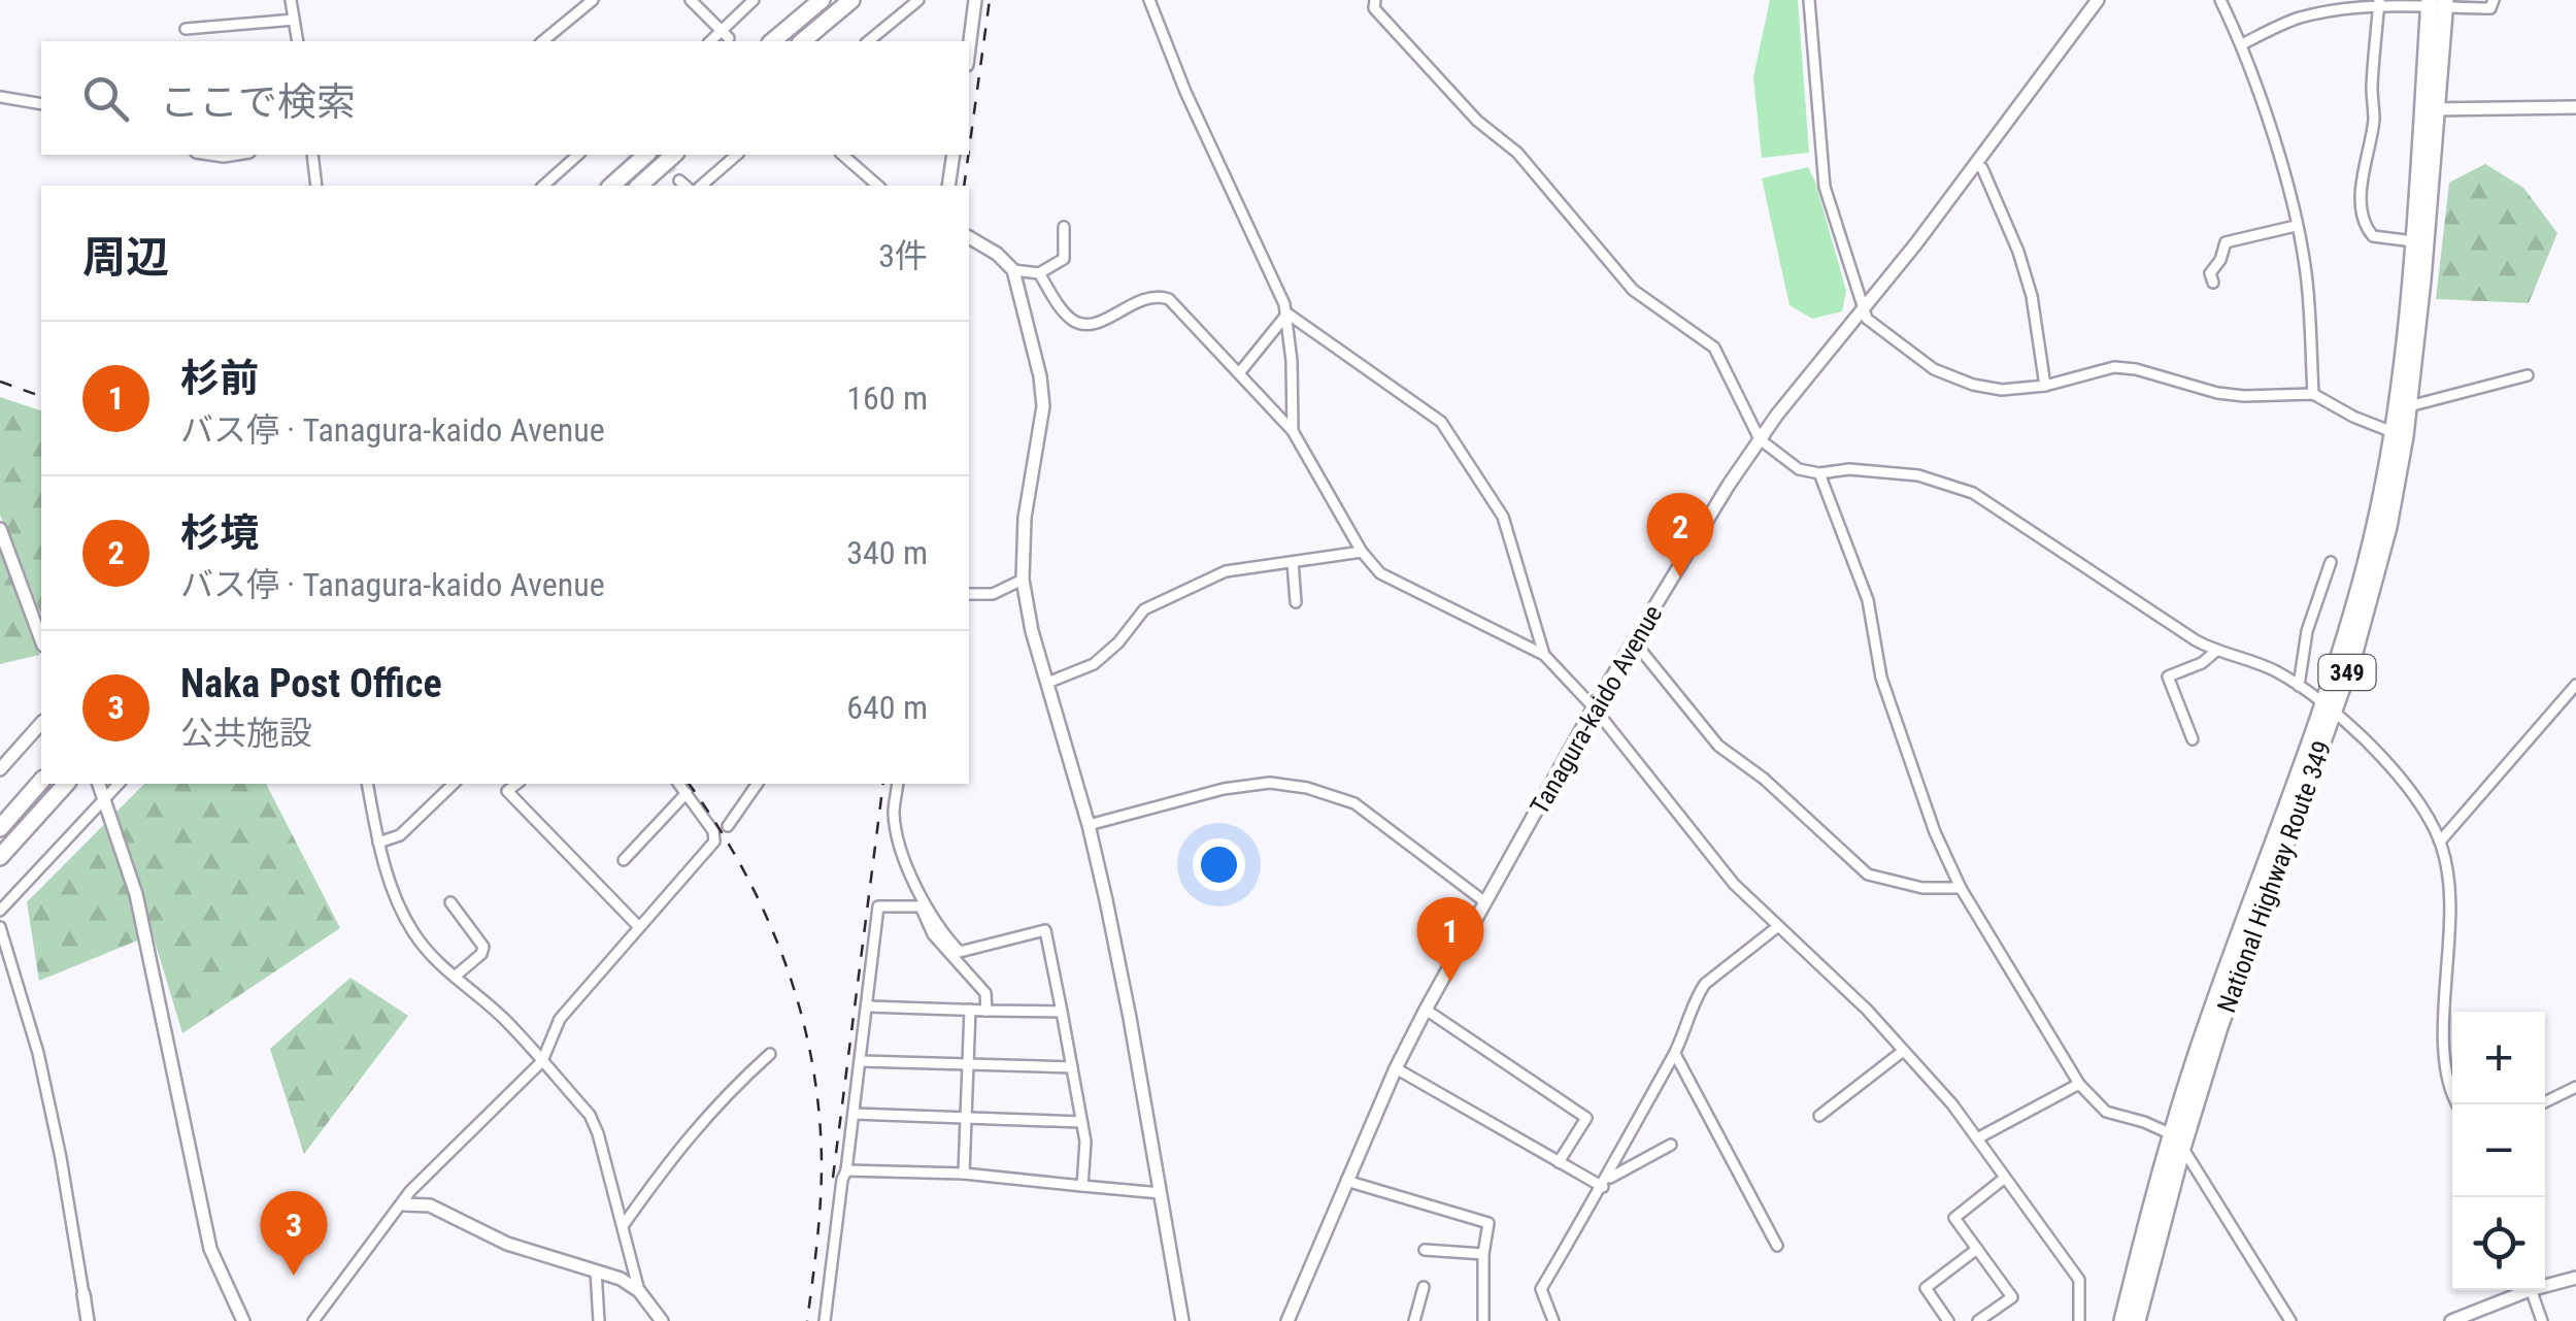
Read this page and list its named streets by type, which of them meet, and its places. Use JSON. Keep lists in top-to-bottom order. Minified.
{"streets":{"highway":["349","National Highway Route 349"],"street":["Tanagura-kaido Avenue"]},"page":{"search":"ここで検索","heading":["周辺","3件"],"list":[{"mark":"1","name":"杉前","note":"バス停 · Tanagura-kaido Avenue","value":"160 m"},{"mark":"2","name":"杉境","note":"バス停 · Tanagura-kaido Avenue","value":"340 m"},{"mark":"3","name":"Naka Post Office","note":"公共施設","value":"640 m"}],"pins":["2","1","3"],"map_buttons":["+","−"]}}
